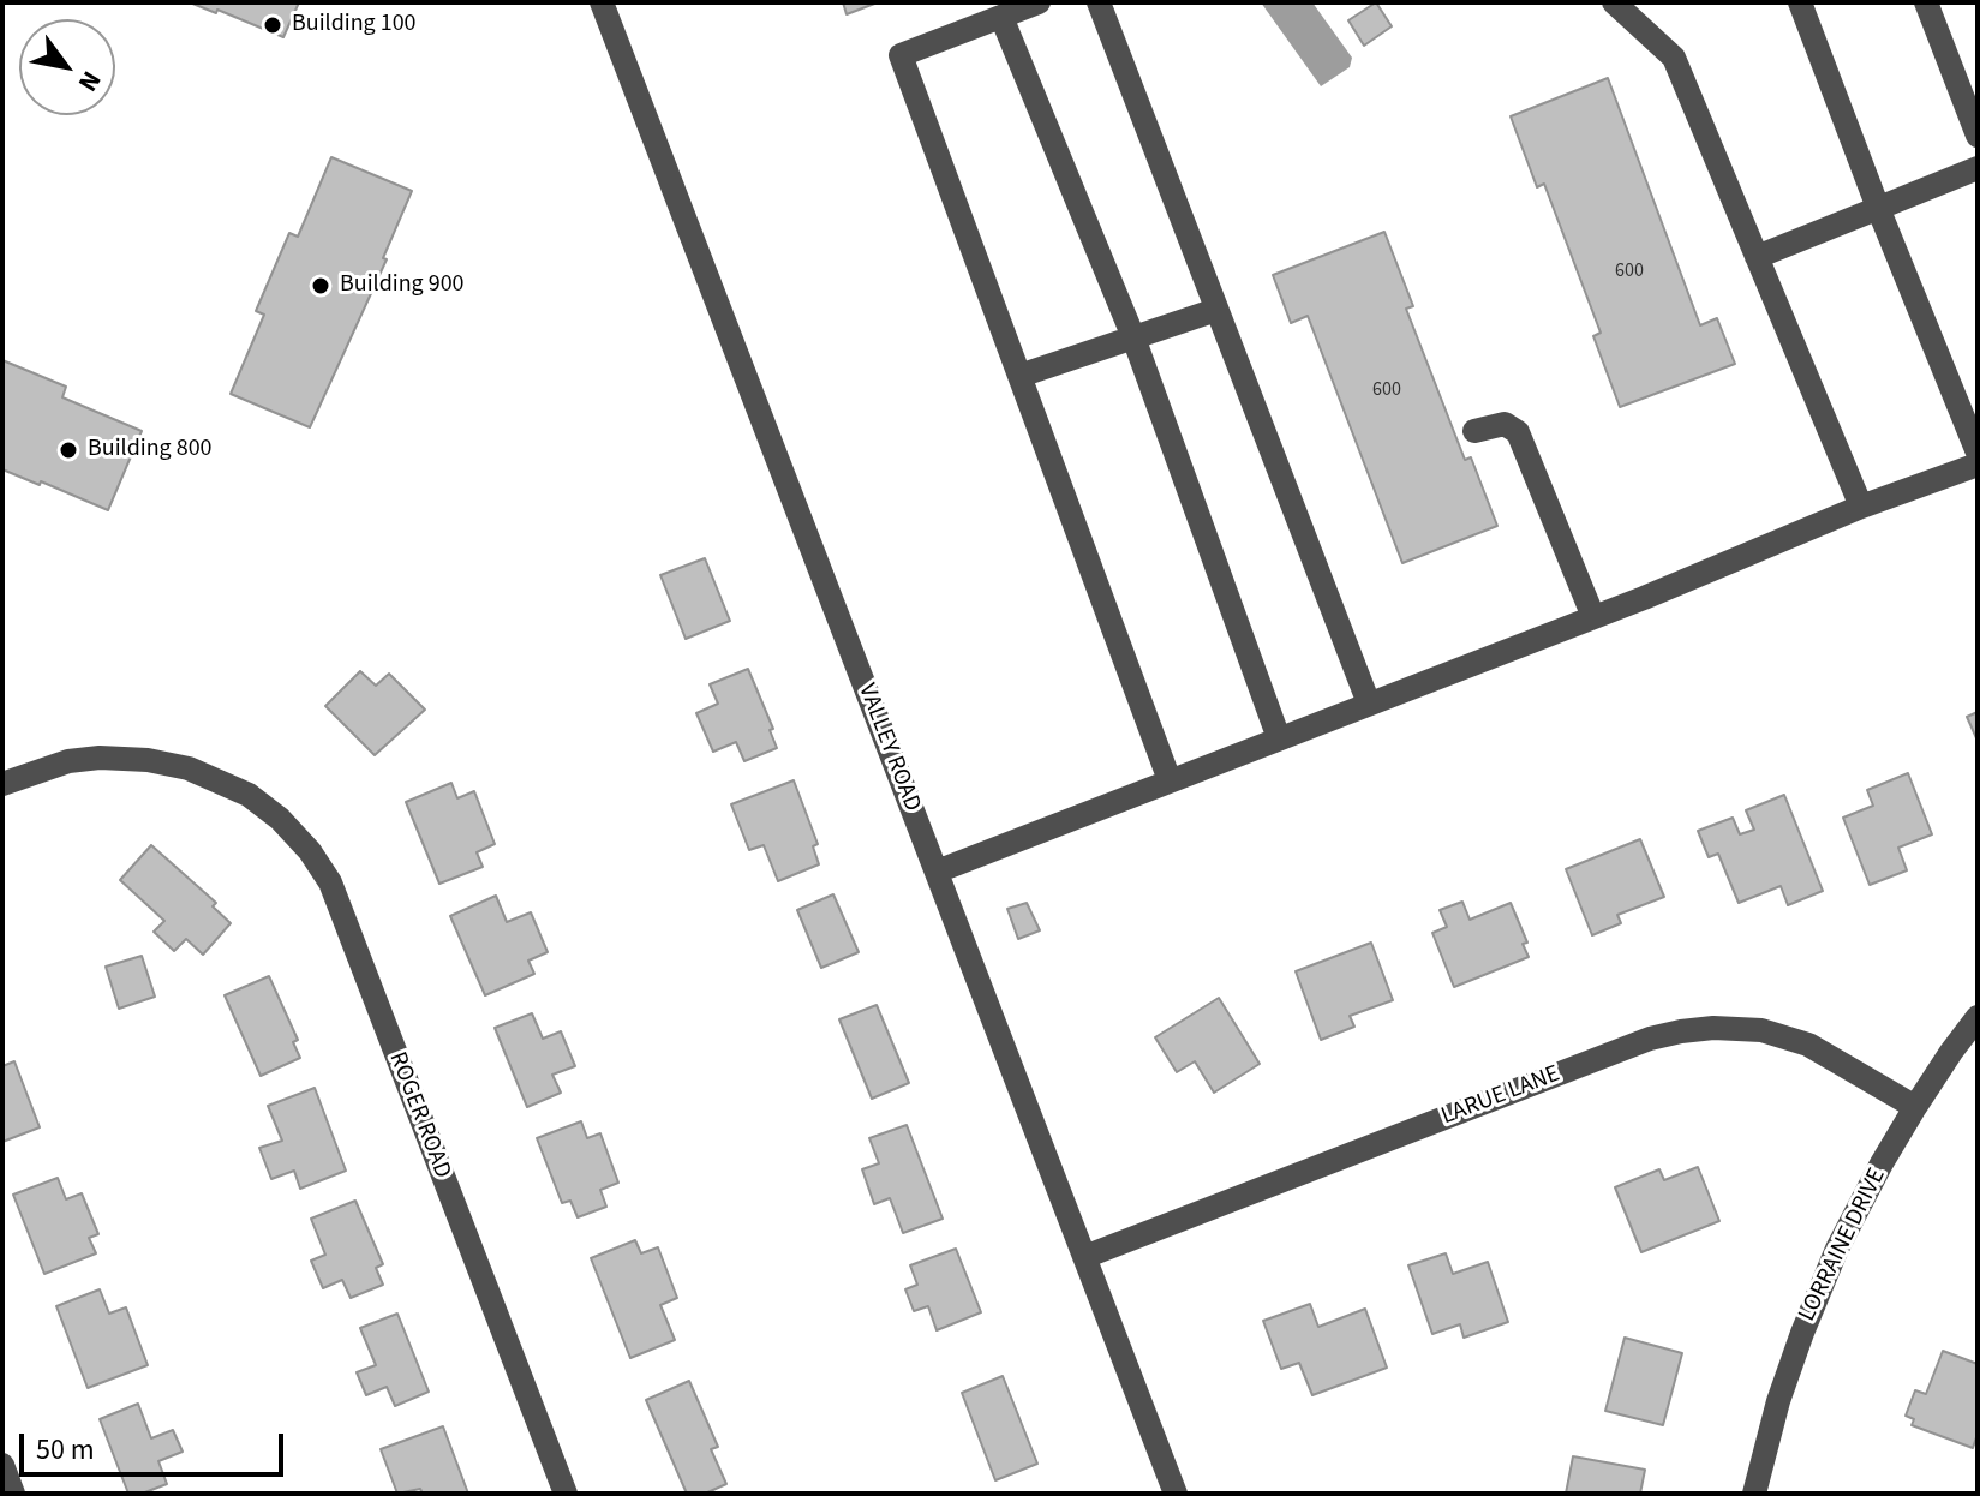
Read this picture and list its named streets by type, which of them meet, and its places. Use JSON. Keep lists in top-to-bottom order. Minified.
{"streets":{"street":["VALLEY ROAD","LARUE LANE","ROGER ROAD","LORRAINE DRIVE"]},"crossings":[["VALLEY ROAD","LARUE LANE"],["LARUE LANE","LORRAINE DRIVE"]],"places":["Building 100","Building 900","Building 800"],"house_numbers":["600","600"],"scale_bar":"50 m","north":"bottom right"}
